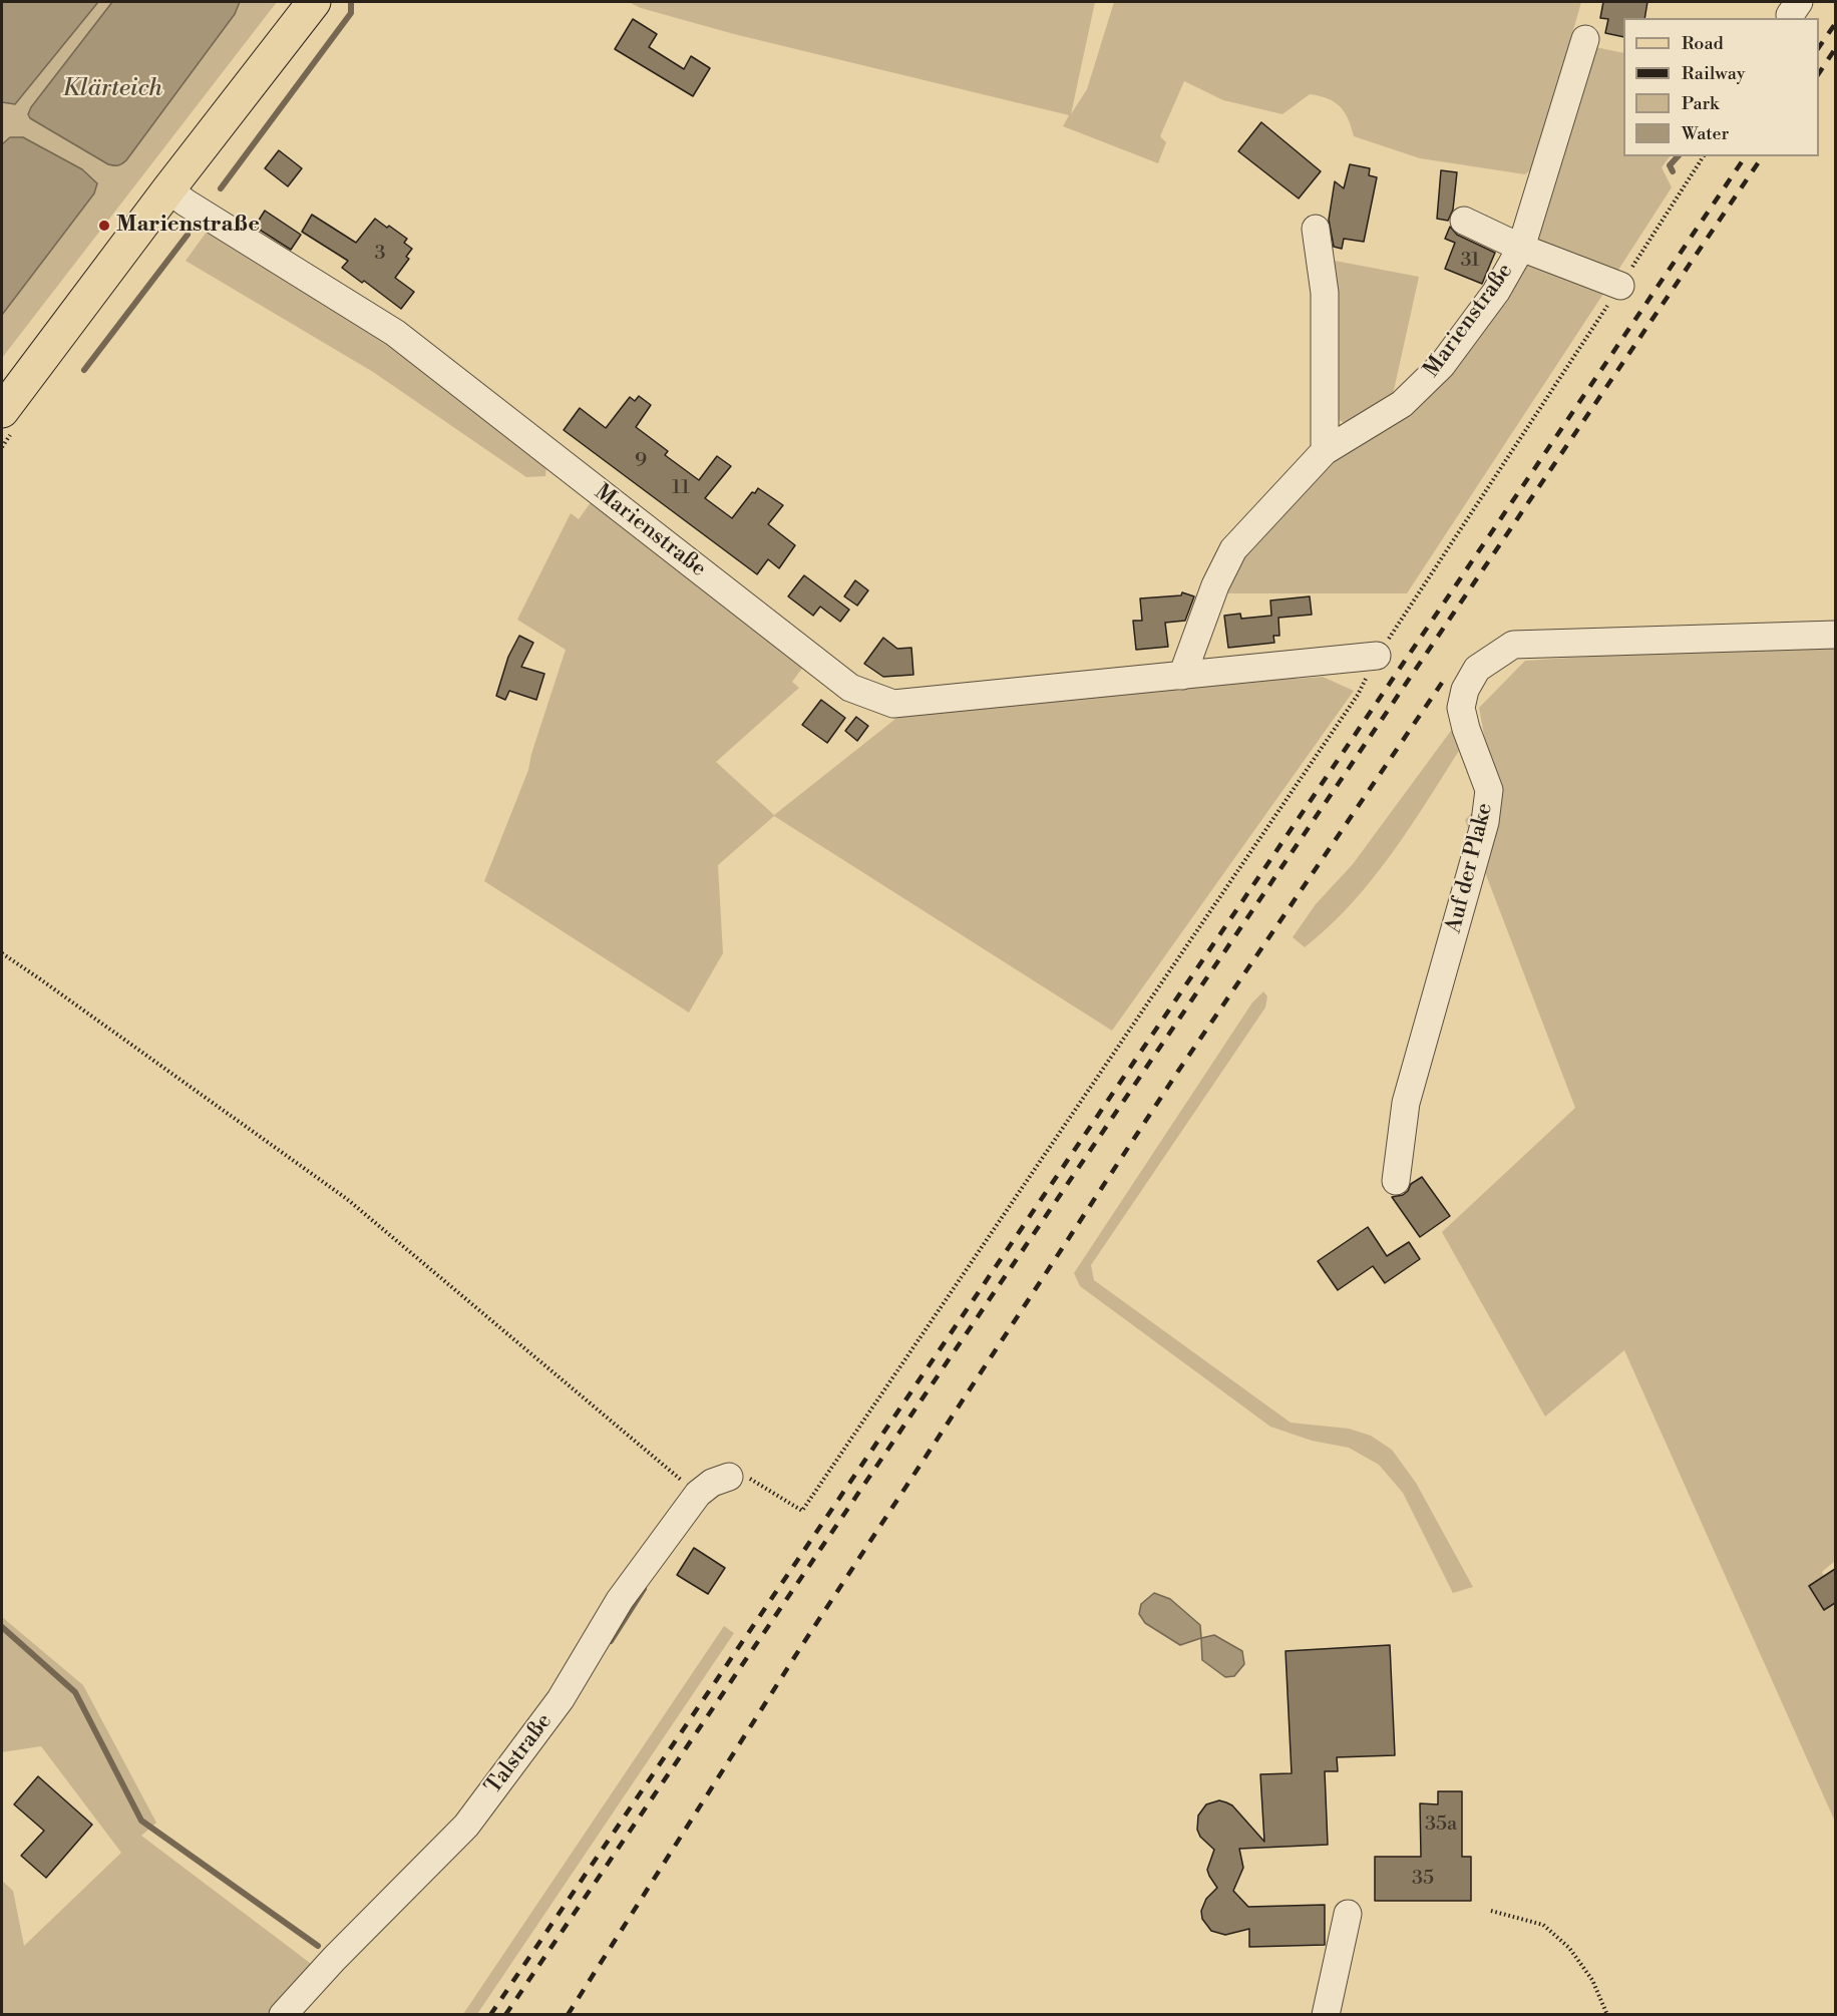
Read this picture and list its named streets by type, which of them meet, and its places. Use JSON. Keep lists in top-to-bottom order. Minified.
{"streets":{"street":["Marienstraße","Auf der Plake","Talstraße"]},"water":["Klärteich"],"places":["Marienstraße"],"house_numbers":["3","31","9","11","35a","35"],"legend":["Road","Railway","Park","Water"]}
